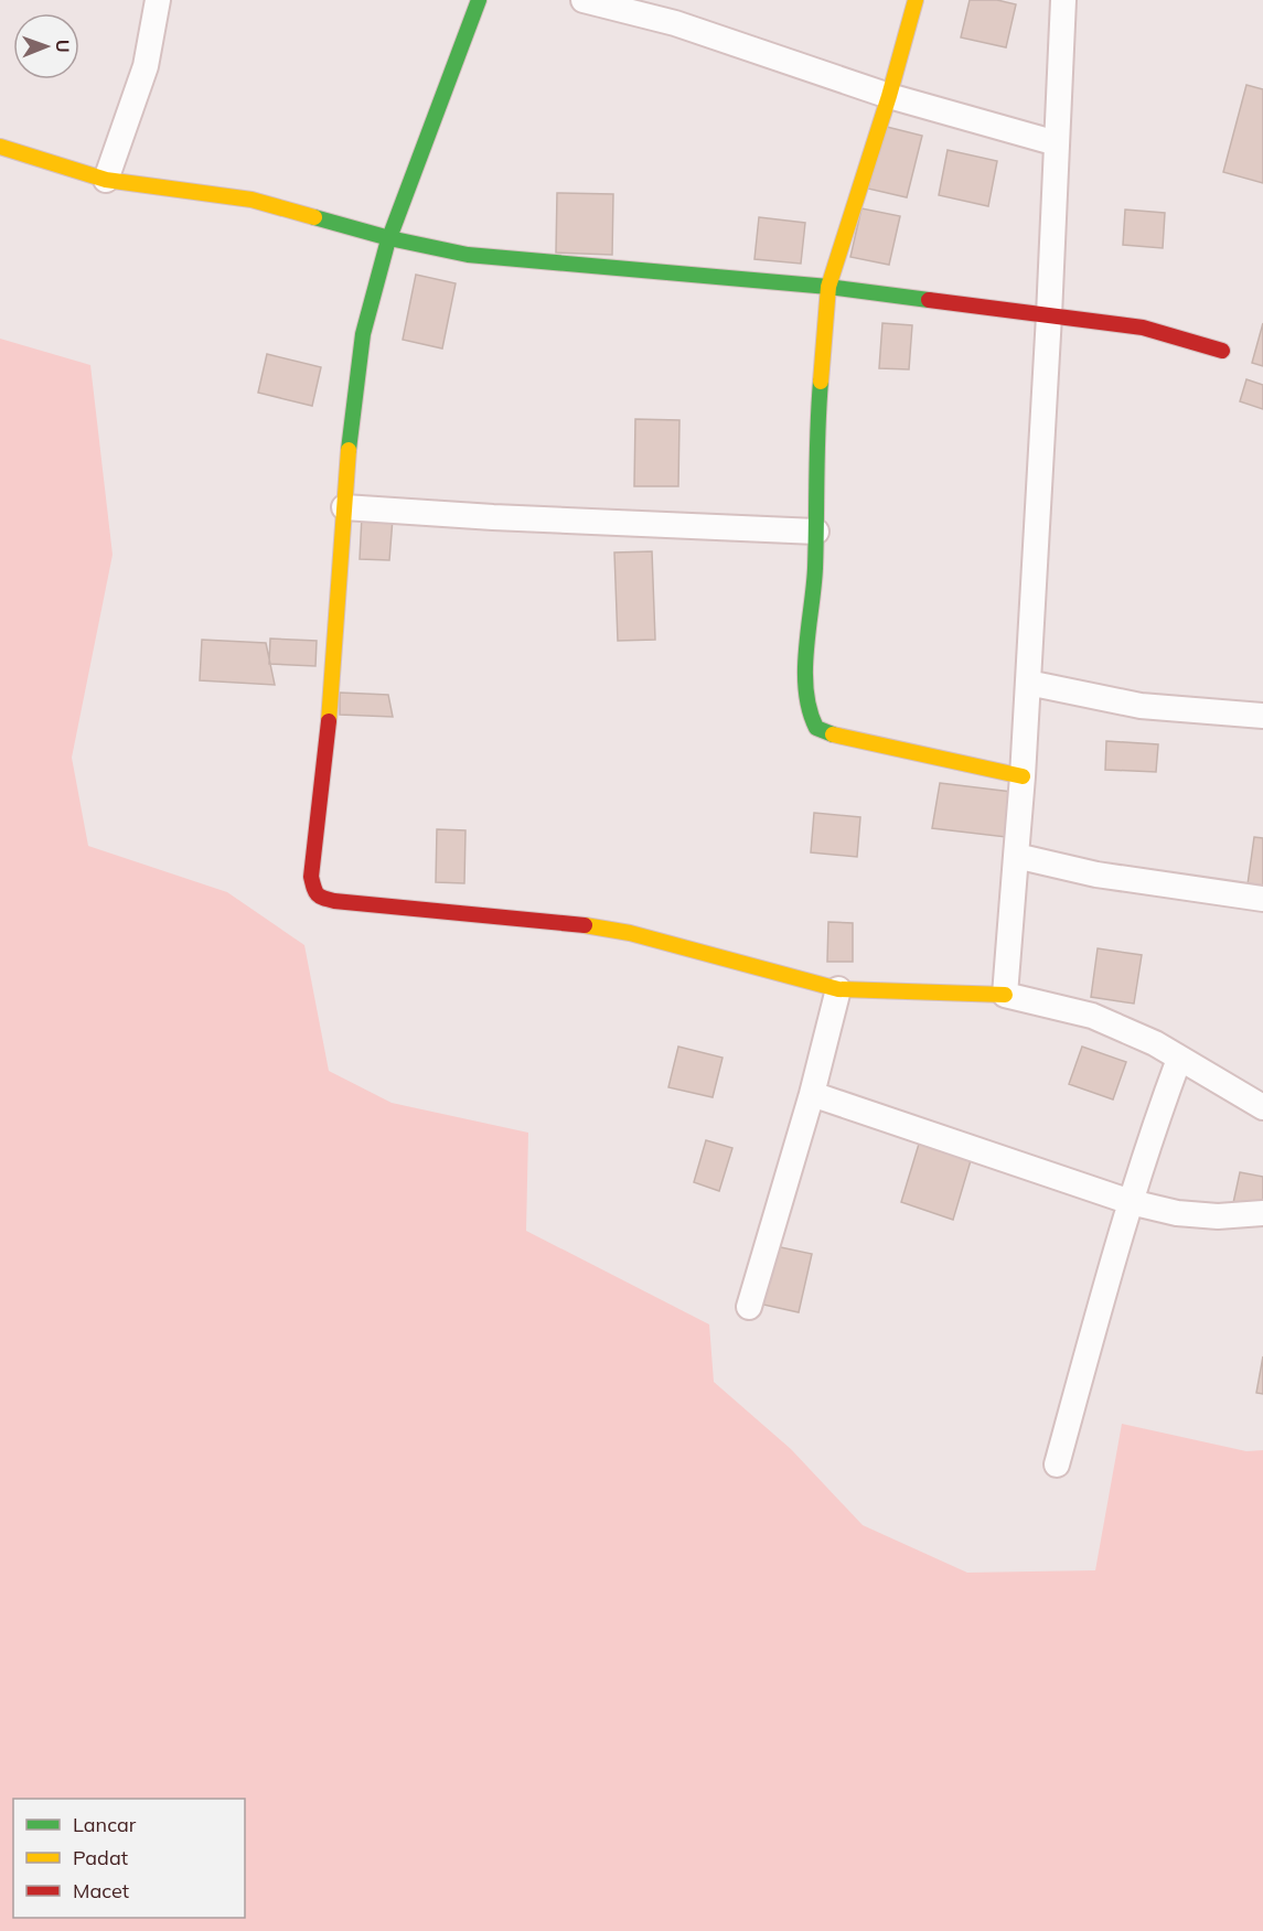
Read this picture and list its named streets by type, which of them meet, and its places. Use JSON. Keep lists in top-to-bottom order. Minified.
{"legend":["Lancar","Padat","Macet"],"north":"right"}
